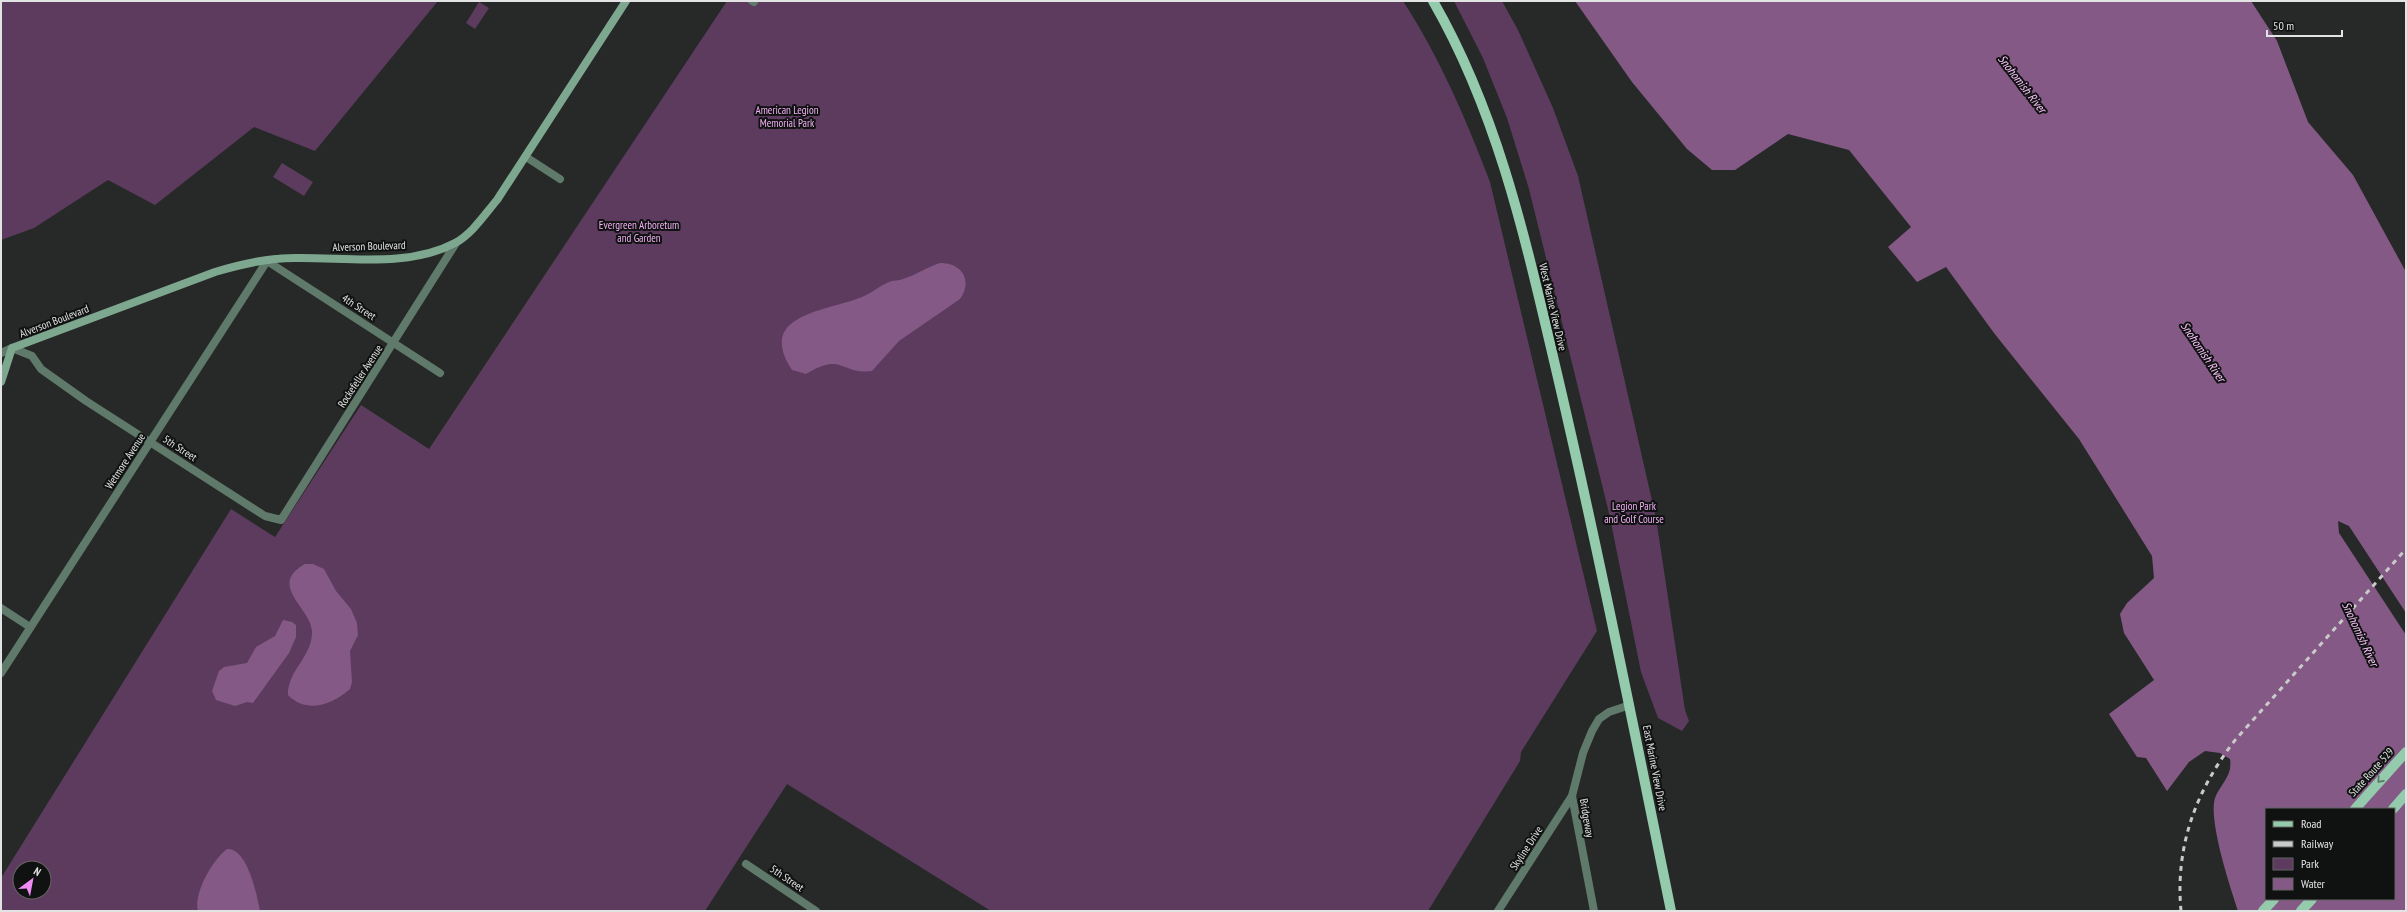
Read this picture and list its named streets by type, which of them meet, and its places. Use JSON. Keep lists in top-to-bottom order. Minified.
{"streets":{"main road":["Alverson Boulevard","West Marine View Drive","East Marine View Drive","State Route 529"],"street":["4th Street","Rockefeller Avenue","5th Street","Wetmore Avenue","Bridgeway","Skyline Drive"]},"crossings":[["Alverson Boulevard","4th Street"],["Alverson Boulevard","Rockefeller Avenue"],["Alverson Boulevard","5th Street"],["Alverson Boulevard","Wetmore Avenue"],["4th Street","Rockefeller Avenue"],["4th Street","Wetmore Avenue"],["West Marine View Drive","East Marine View Drive"],["Rockefeller Avenue","5th Street"],["5th Street","Wetmore Avenue"],["East Marine View Drive","Bridgeway"],["Bridgeway","Skyline Drive"]],"one_way":["State Route 529"],"water":["Snohomish River"],"parks":["American Legion Memorial Park","Evergreen Arboretum and Garden","Legion Park and Golf Course"],"legend":["Road","Railway","Park","Water"],"scale_bar":"50 m","north":"top right"}
